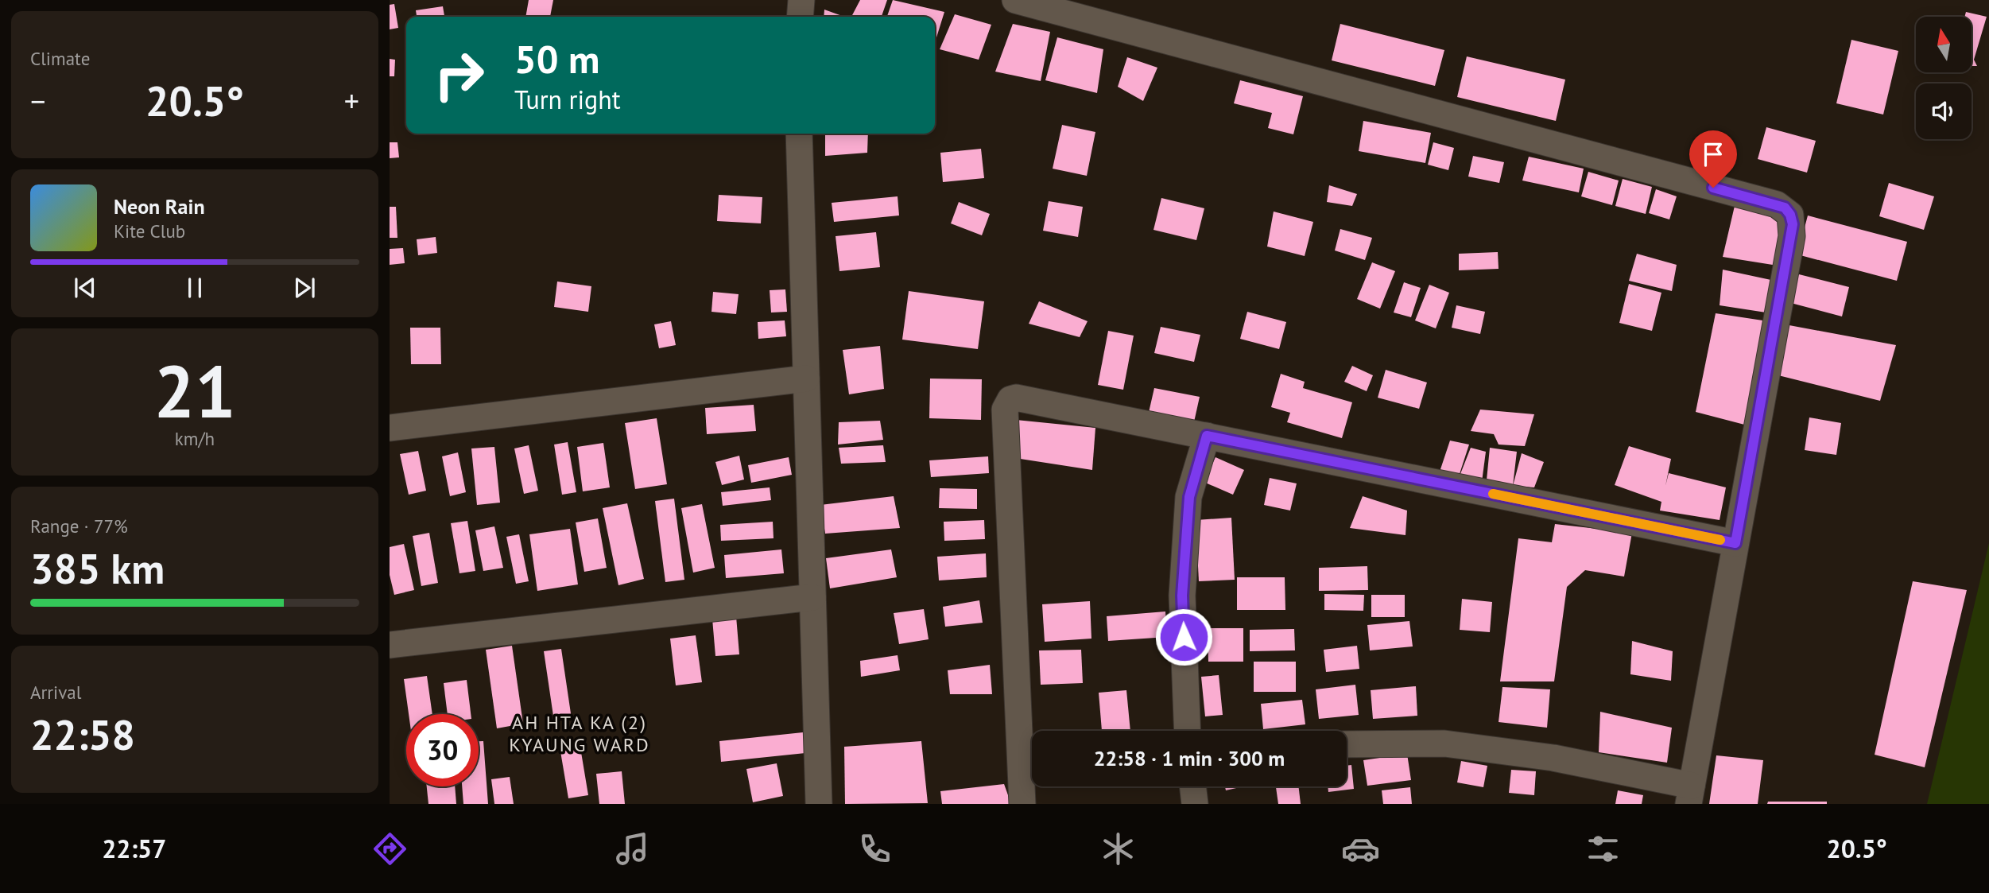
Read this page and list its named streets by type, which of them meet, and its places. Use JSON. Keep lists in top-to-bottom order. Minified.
{"districts":["AH HTA KA (2) KYAUNG WARD"],"north":"top","page":{"tile":["Climate",["21","km/h"],["Range · 77%","385 km"],["Arrival","22:58"]],"turn":["50 m","Turn right"],"heat":["−","20.5°","+"],"song":["Neon Rain","Kite Club"],"limit":"30","trip":"22:58 · 1 min · 300 m","tabs":["22:57","20.5°"]}}
